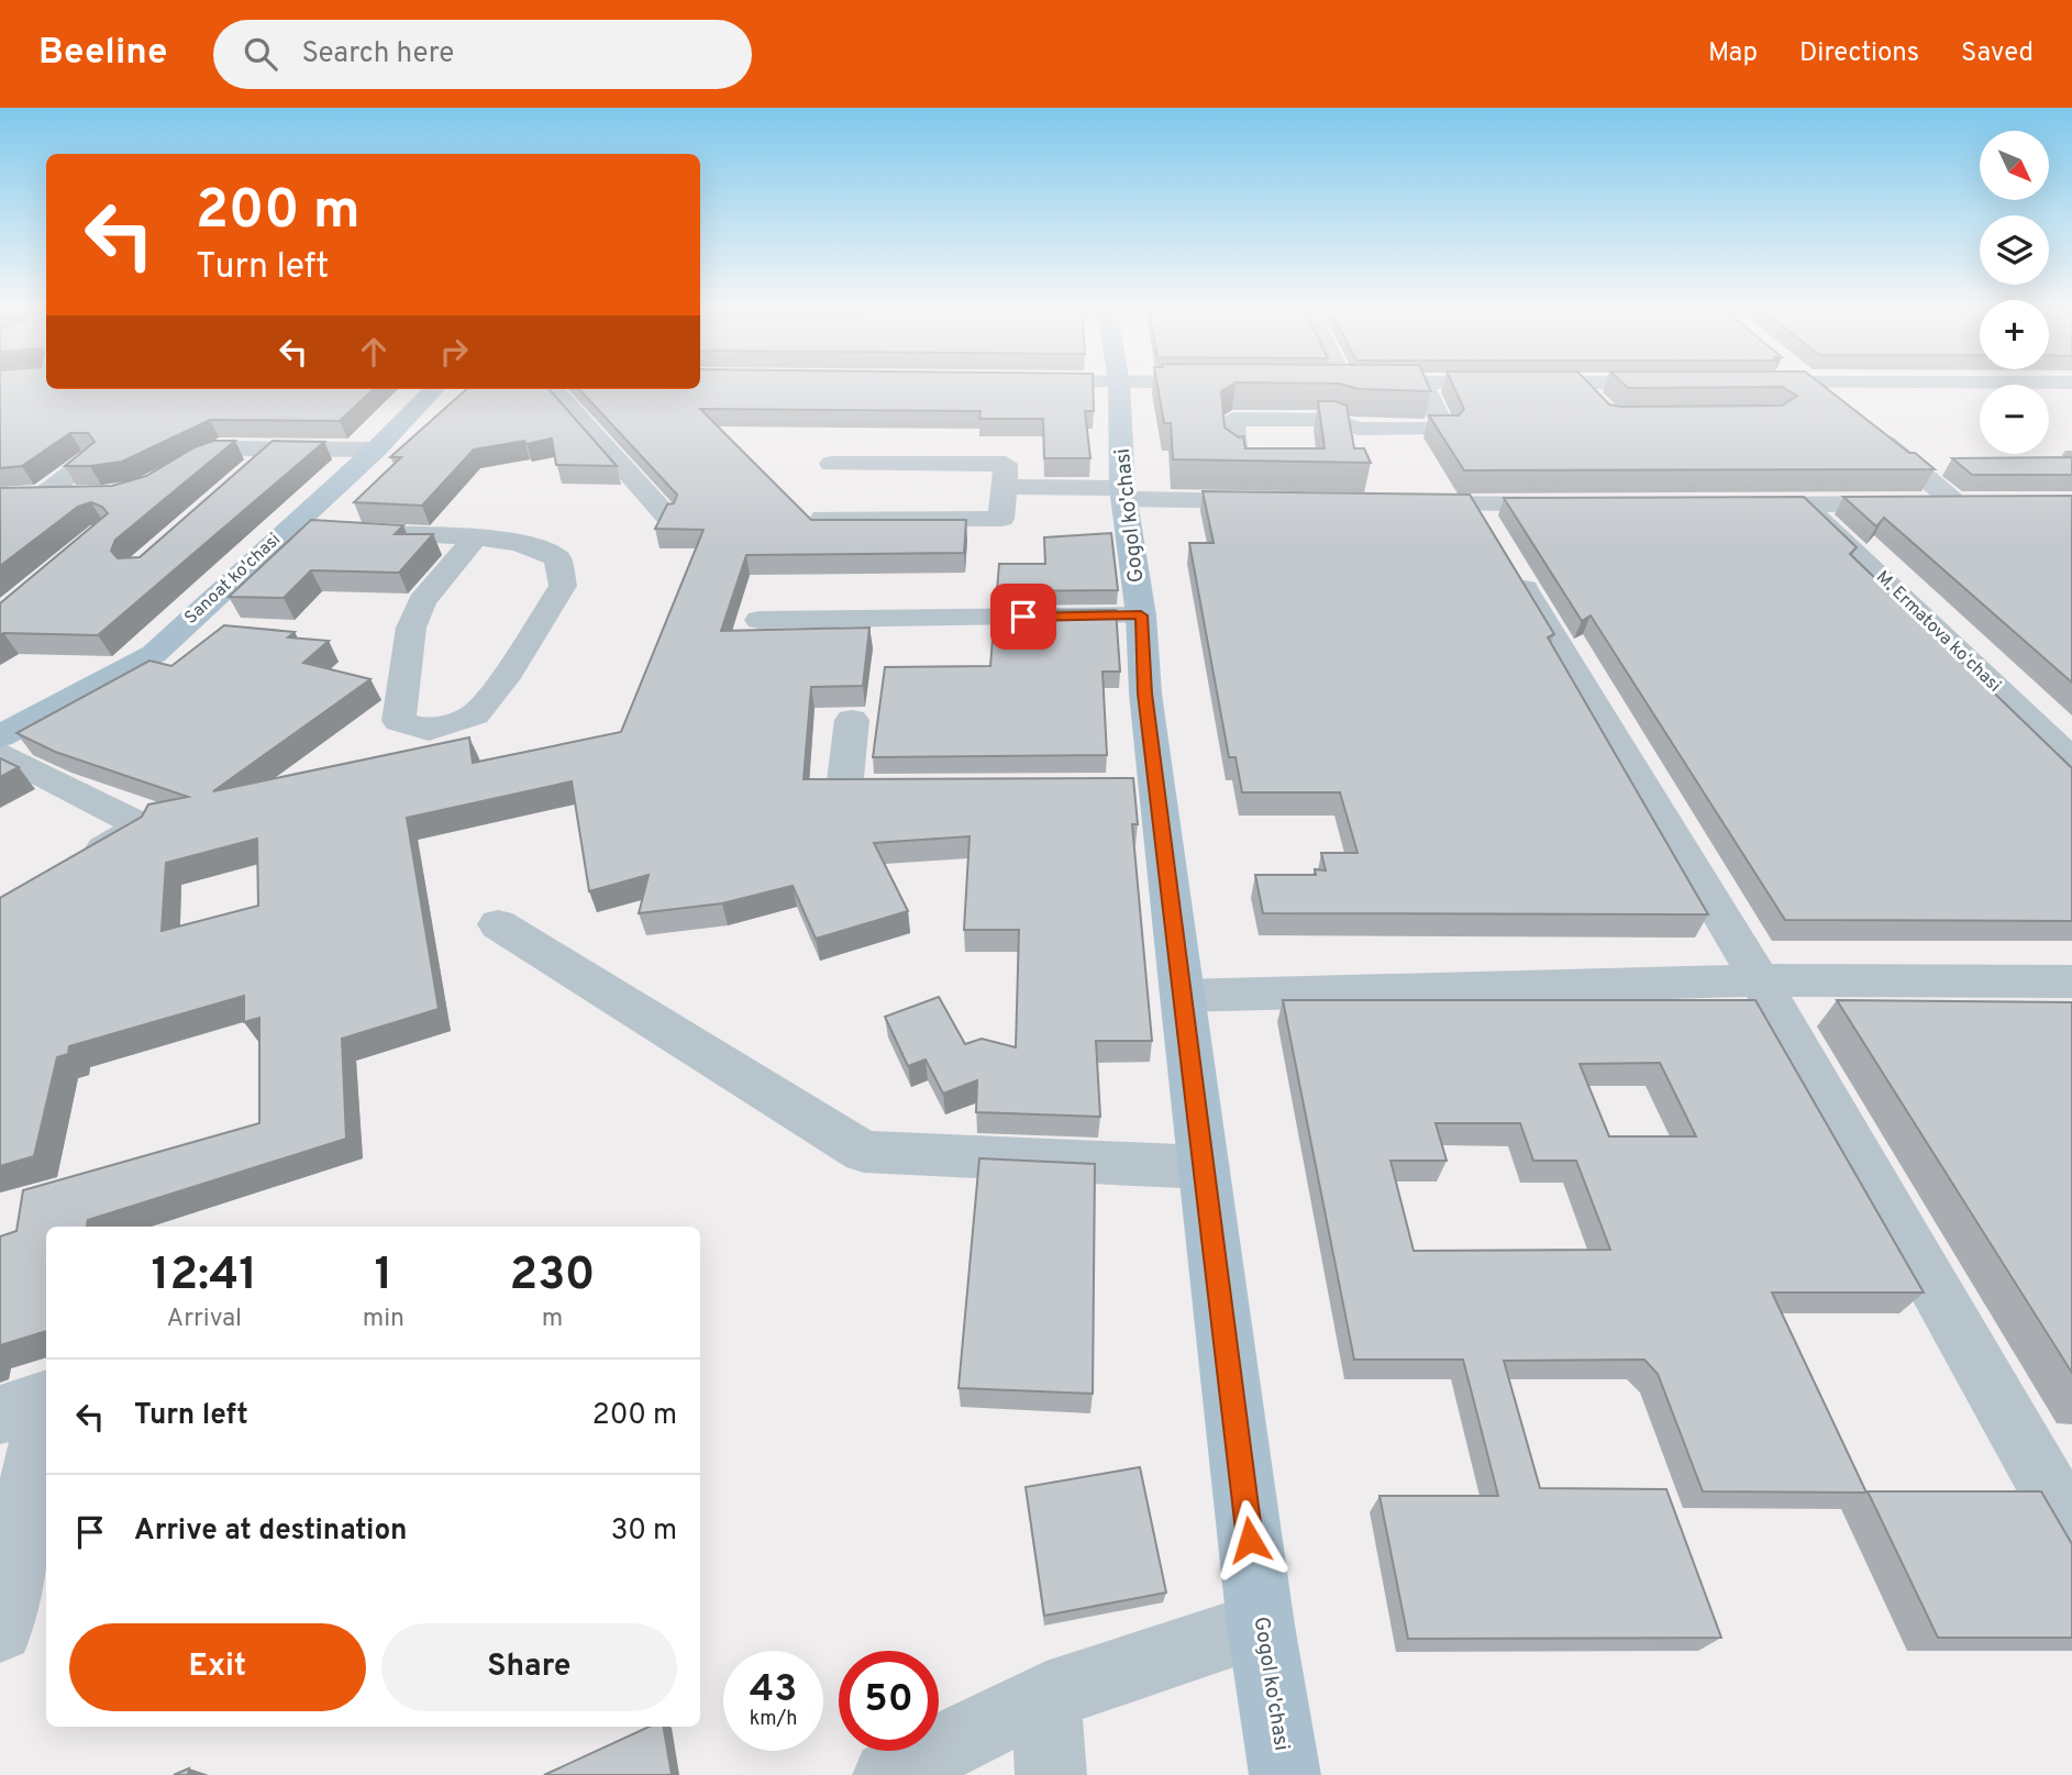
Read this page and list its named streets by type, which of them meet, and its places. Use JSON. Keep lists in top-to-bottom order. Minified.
{"streets":{"main road":["Gogol ko'chasi","Sanoat ko'chasi"],"street":["M. Ermatova koʻchasi"]},"north":"bottom right","page":{"header":"Beeline","search":"Search here","nav":["Map","Directions","Saved"],"map_buttons":["+","−"],"turn":["200 m","Turn left"],"eta":["12:41","Arrival","1","min","230","m"],"list":[{"name":"Turn left","value":"200 m"},{"name":"Arrive at destination","value":"30 m"}],"buttons":["Exit","Share"],"speed":"43 km/h","limit":"50"}}
